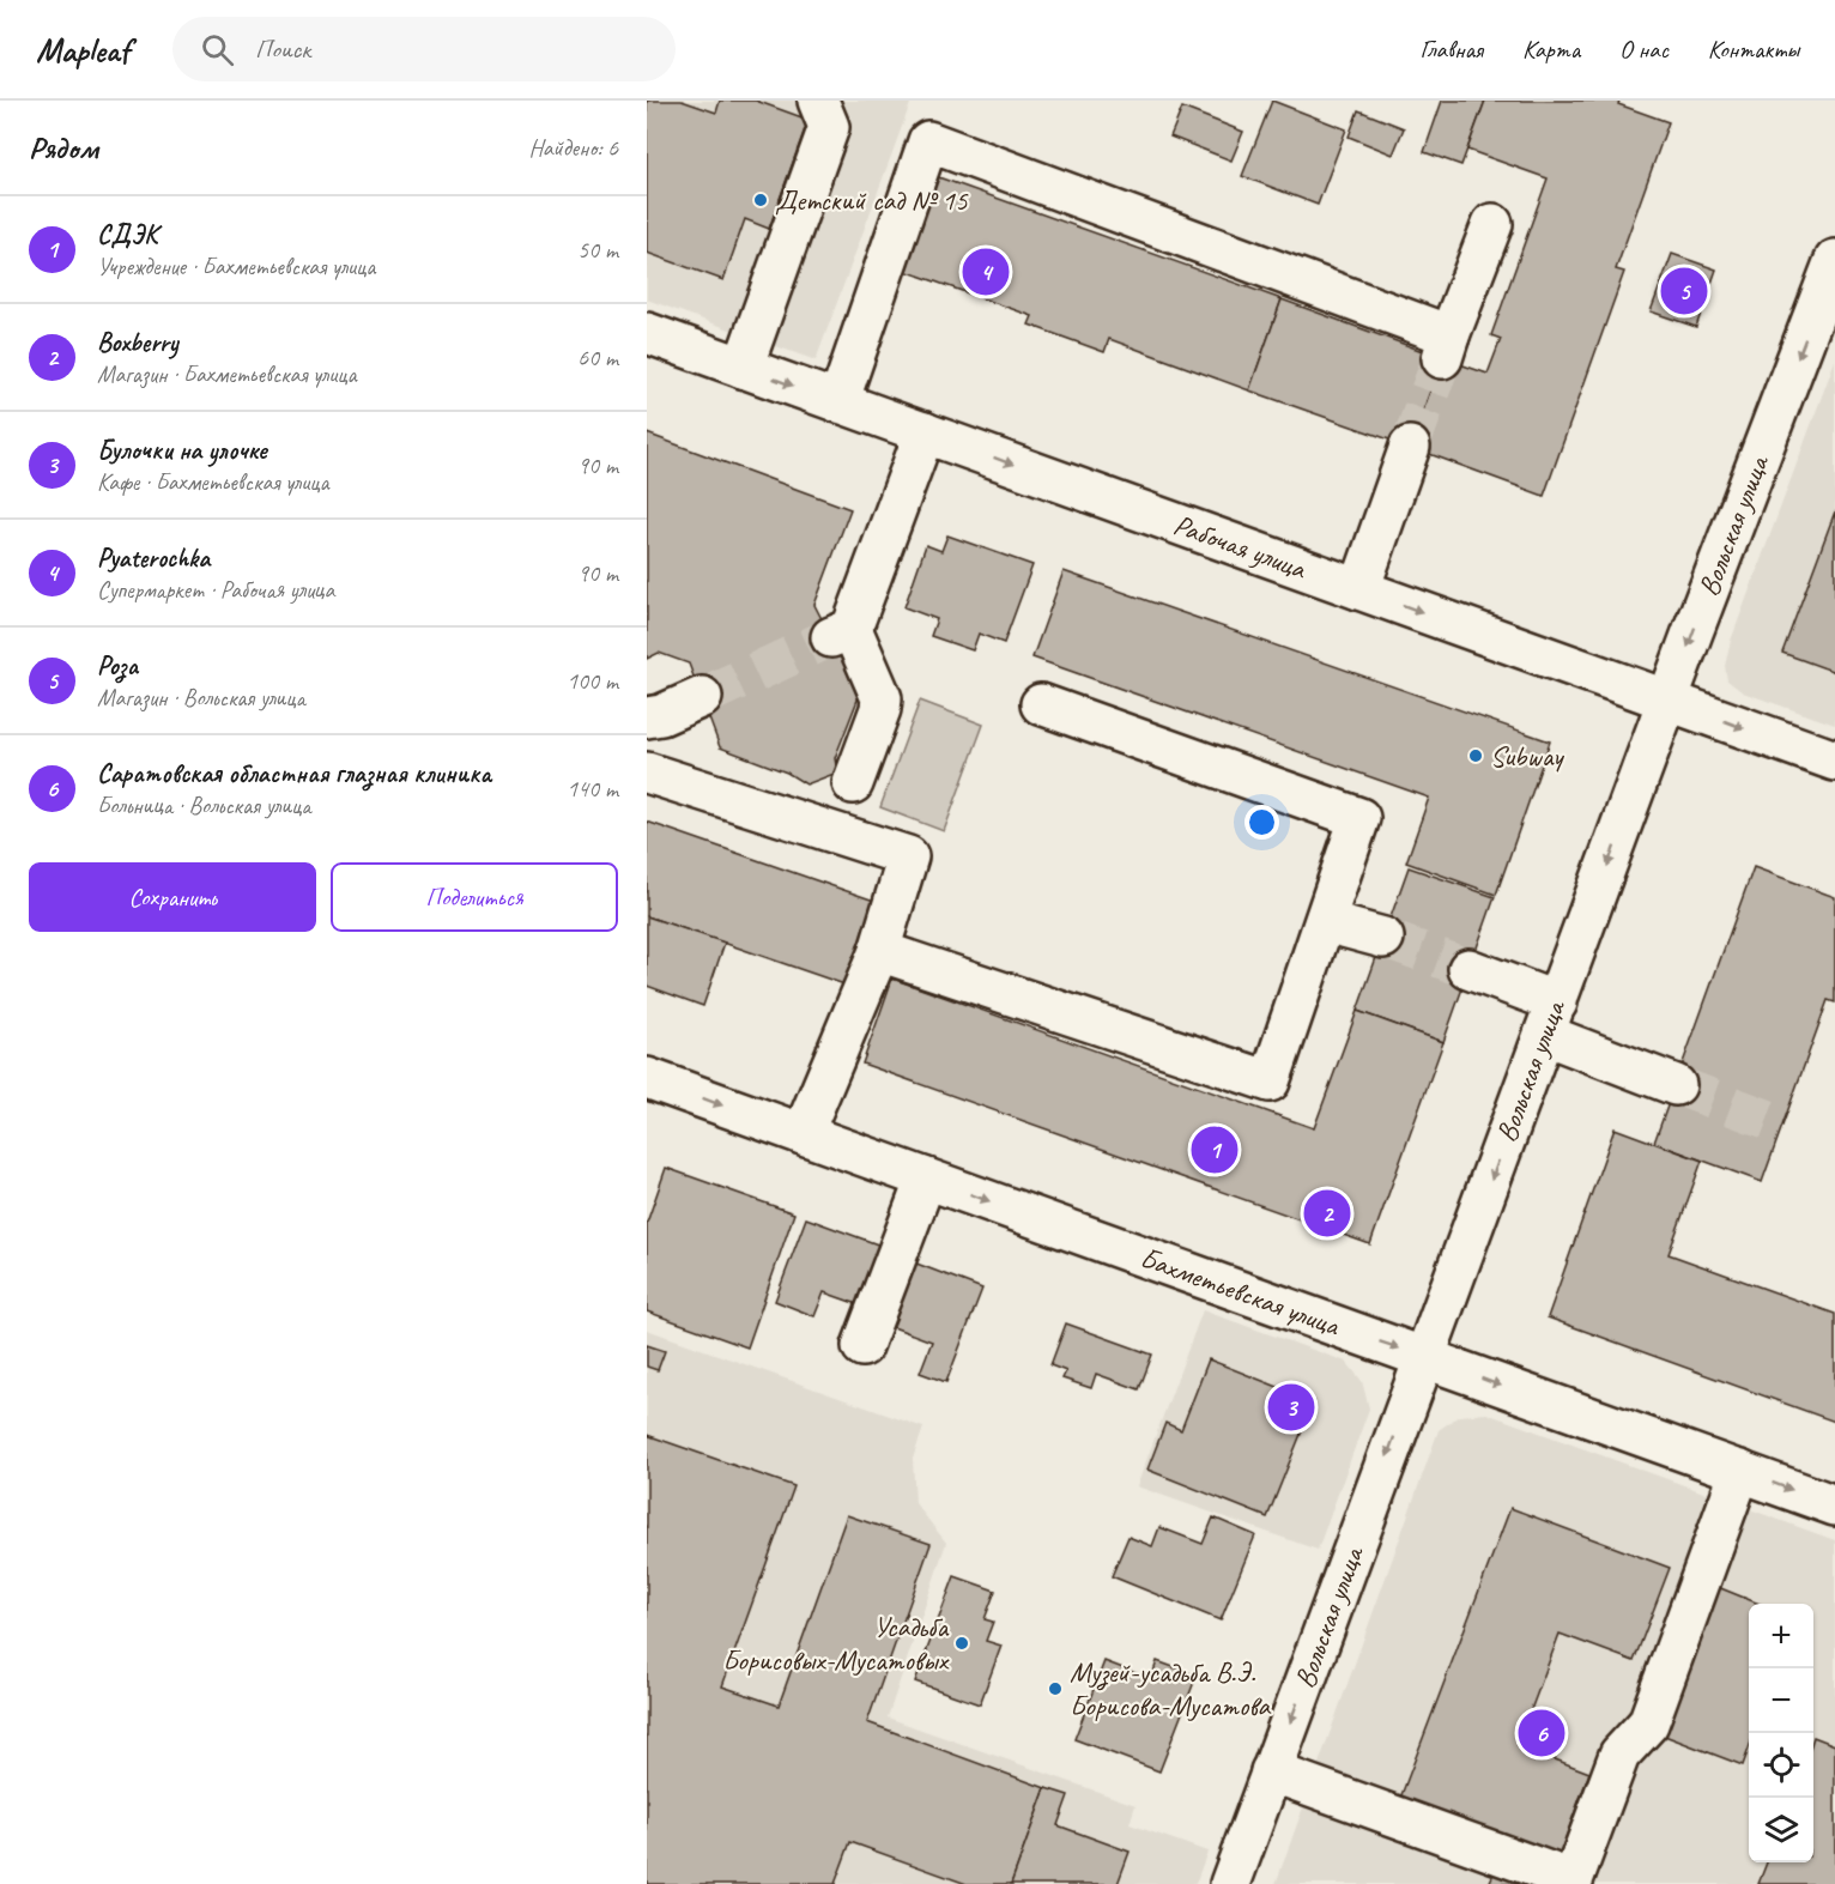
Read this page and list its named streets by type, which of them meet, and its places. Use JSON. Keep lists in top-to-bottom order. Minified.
{"streets":{"street":["Вольская улица","Рабочая улица","Бахметьевская улица"]},"crossings":[["Вольская улица","Рабочая улица"],["Вольская улица","Бахметьевская улица"]],"one_way":["Вольская улица","Рабочая улица","Бахметьевская улица"],"places":["Детский сад № 15","Subway","Усадьба Борисовых-Мусатовых","Музей-усадьба В.Э. Борисова-Мусатова"],"page":{"header":"Mapleaf","search":"Поиск","nav":["Главная","Карта","О нас","Контакты"],"heading":["Рядом","Найдено: 6"],"list":[{"mark":"1","name":"СДЭК","note":"Учреждение · Бахметьевская улица","value":"50 m"},{"mark":"2","name":"Boxberry","note":"Магазин · Бахметьевская улица","value":"60 m"},{"mark":"3","name":"Булочки на улочке","note":"Кафе · Бахметьевская улица","value":"90 m"},{"mark":"4","name":"Pyaterochka","note":"Супермаркет · Рабочая улица","value":"90 m"},{"mark":"5","name":"Роза","note":"Магазин · Вольская улица","value":"100 m"},{"mark":"6","name":"Саратовская областная глазная клиника","note":"Больница · Вольская улица","value":"140 m"}],"pins":["4","5","1","2","3","6"],"buttons":["Сохранить","Поделиться"],"map_buttons":["+","−"]}}
